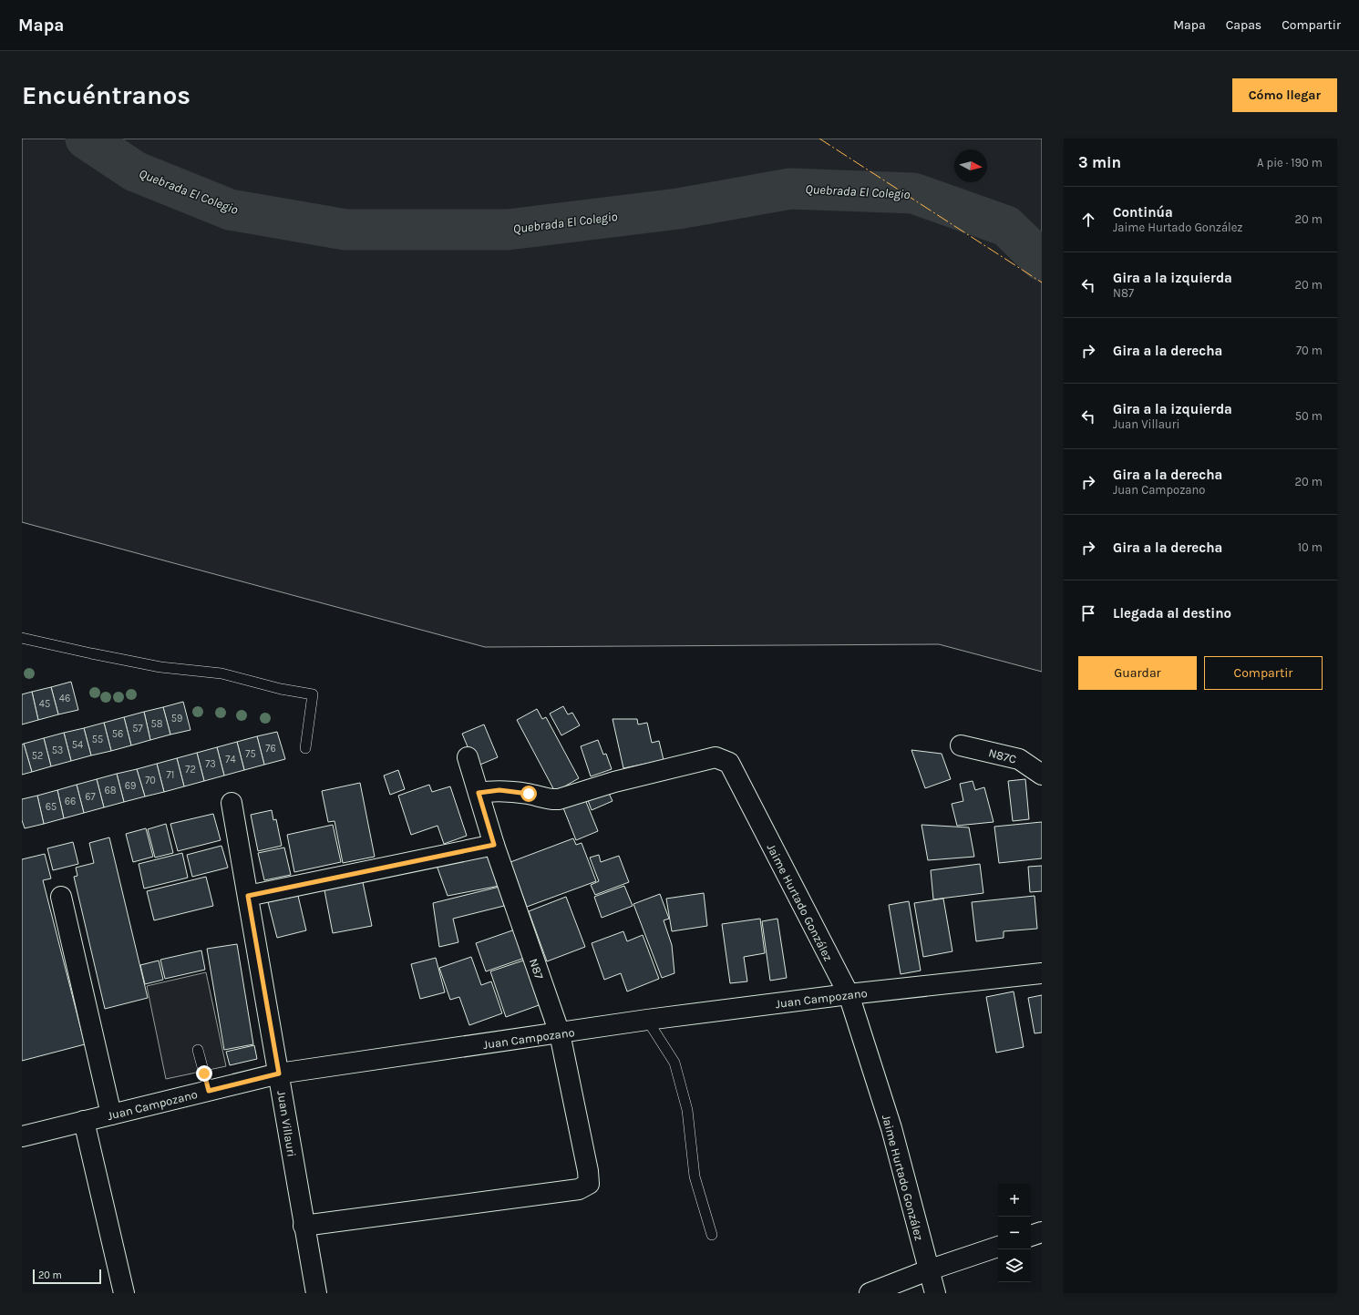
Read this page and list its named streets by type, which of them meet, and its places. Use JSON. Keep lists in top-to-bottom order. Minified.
{"streets":{"street":["N87C","Jaime Hurtado González","N87","Juan Campozano","Juan Villauri"]},"crossings":[["Jaime Hurtado González","N87"],["Jaime Hurtado González","Juan Campozano"],["N87","Juan Campozano"],["N87","Juan Villauri"],["Juan Campozano","Juan Villauri"]],"water":["Quebrada El Colegio"],"house_numbers":["46","45","59","58","57","56","55","54","76","53","75","52","74","73","72","71","70","69","68","67","66","65"],"scale_bar":"20 m","north":"right","page":{"header":"Mapa","nav":["Mapa","Capas","Compartir"],"buttons":["Cómo llegar",["Guardar","Compartir"]],"title":"Encuéntranos","heading":["3 min","A pie · 190 m"],"list":[["Continúa","Jaime Hurtado González","20 m"],["Gira a la izquierda","N87","20 m"],["Gira a la derecha","70 m"],["Gira a la izquierda","Juan Villauri","50 m"],["Gira a la derecha","Juan Campozano","20 m"],["Gira a la derecha","10 m"],"Llegada al destino"],"map_buttons":["+","−"],"scale":"20 m"}}
